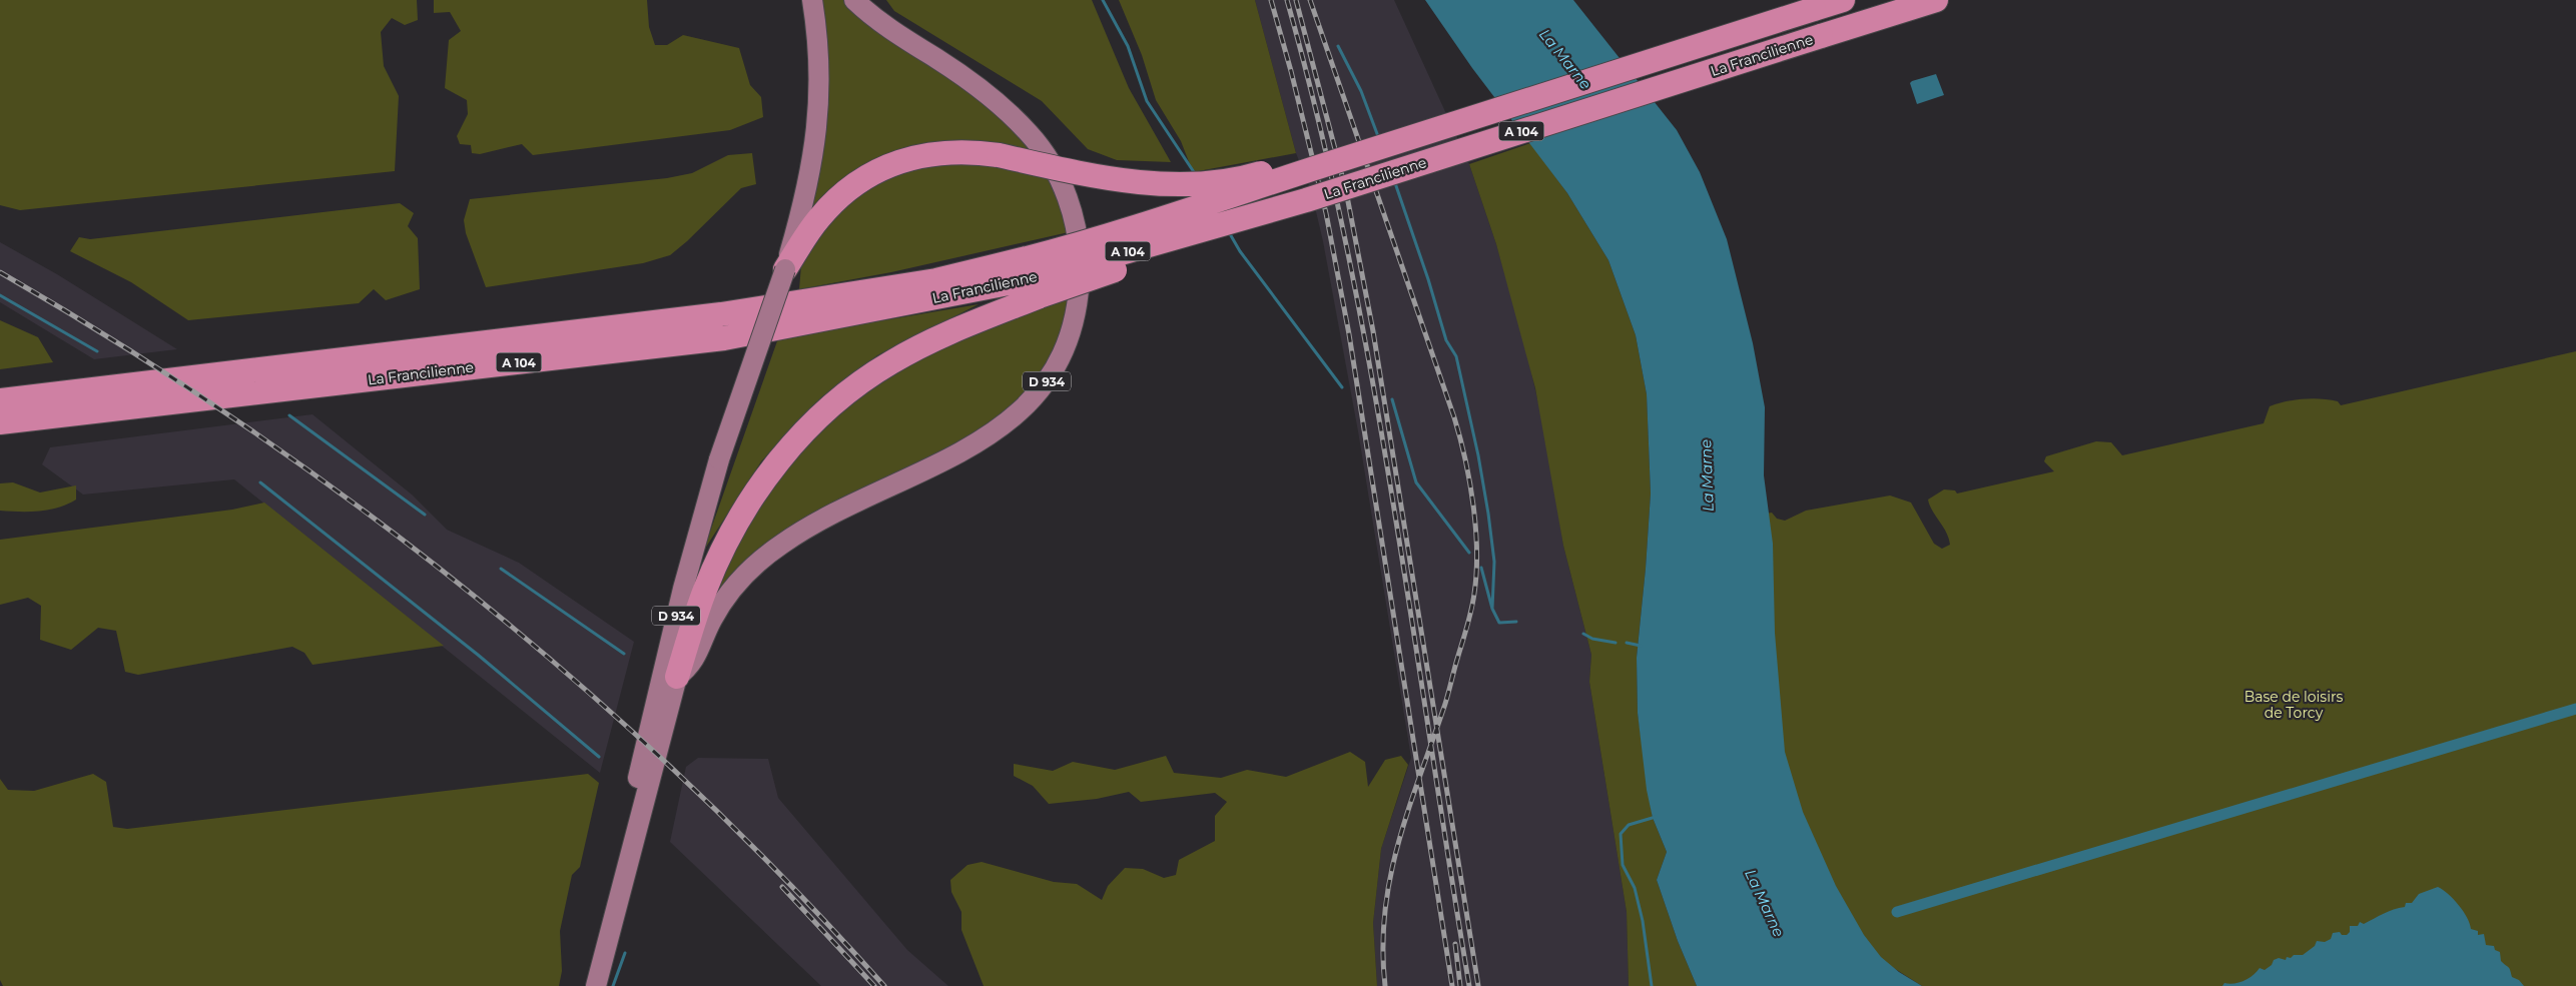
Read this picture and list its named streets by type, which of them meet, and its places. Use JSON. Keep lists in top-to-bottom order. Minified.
{"streets":{"highway":["La Francilienne","A 104"],"main road":["D 934"]},"water":["La Marne"],"parks":["Base de loisirs de Torcy"]}
